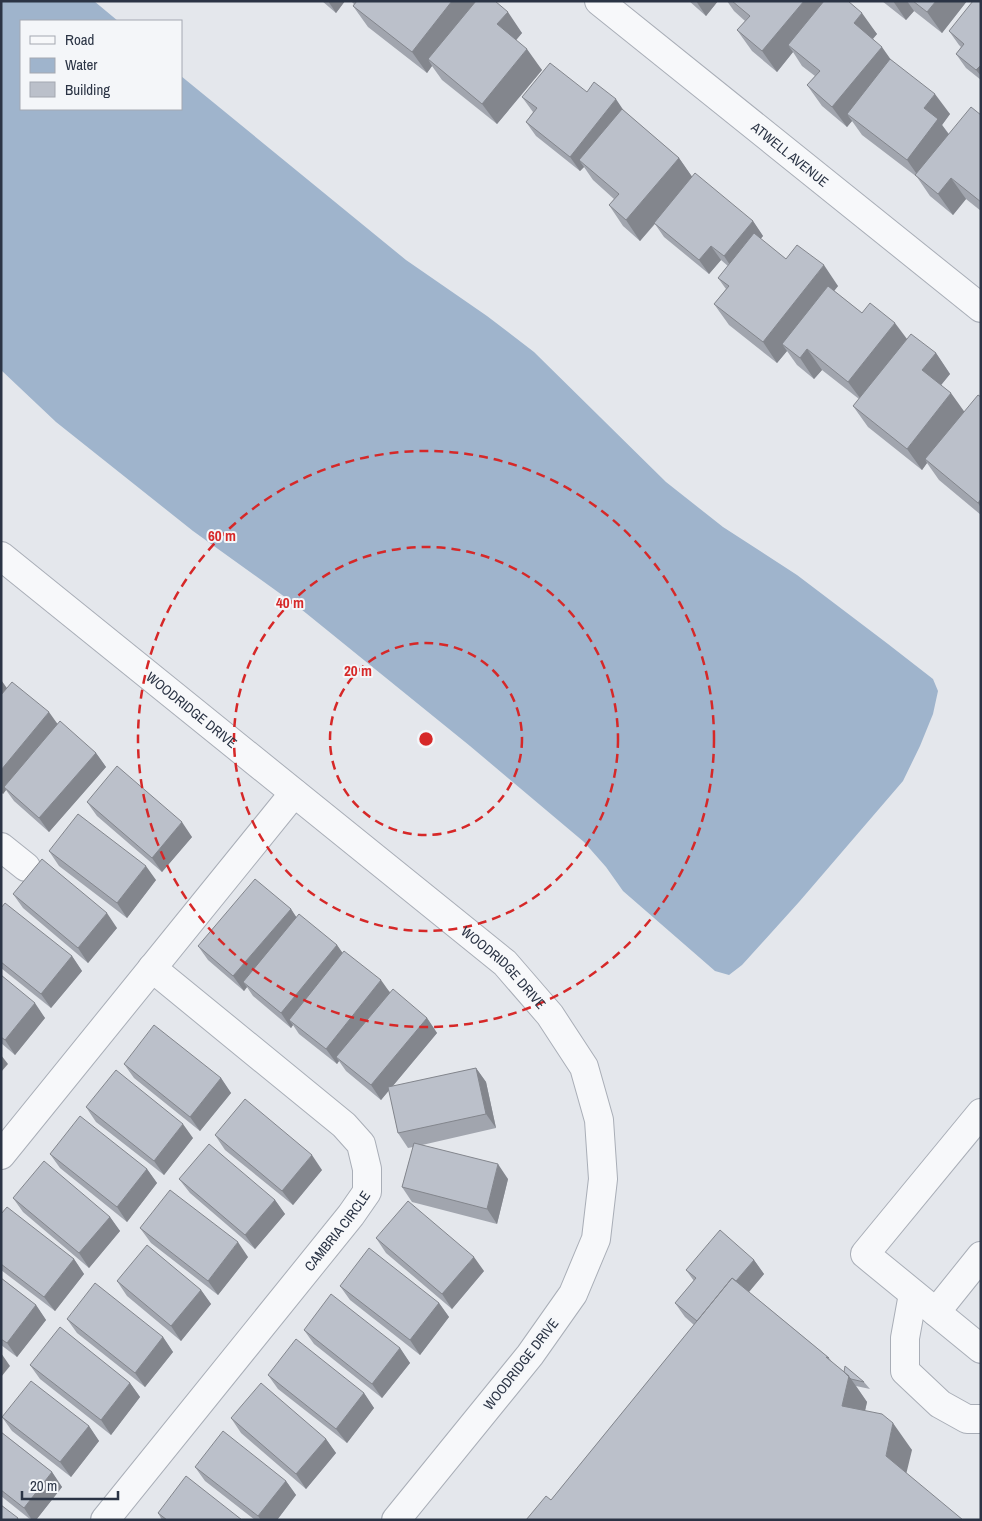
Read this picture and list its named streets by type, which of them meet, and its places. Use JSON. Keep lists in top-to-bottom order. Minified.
{"streets":{"street":["ATWELL AVENUE","WOODRIDGE DRIVE","CAMBRIA CIRCLE"]},"legend":["Road","Water","Building"],"scale_bar":"20 m","rings":["60 m","40 m","20 m"]}
